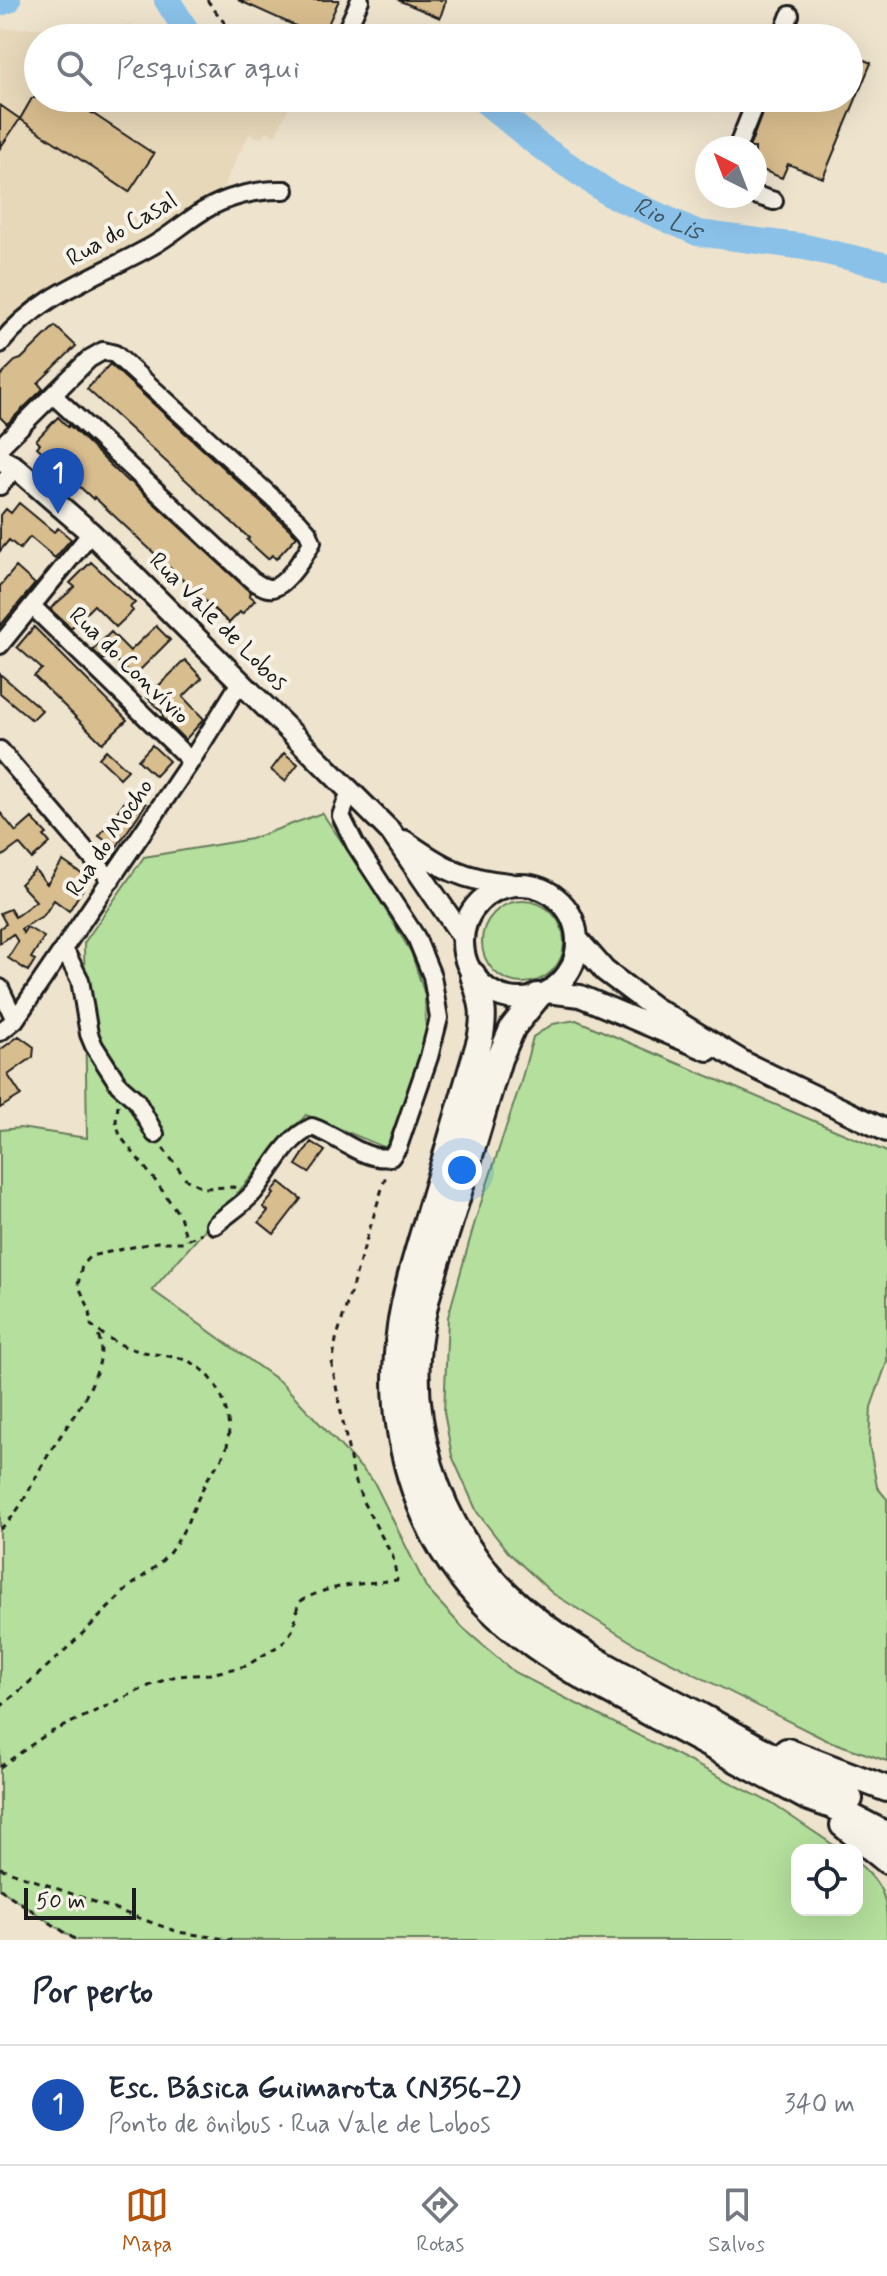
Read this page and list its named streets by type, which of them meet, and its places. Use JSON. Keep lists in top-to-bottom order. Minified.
{"streets":{"main road":["Rua Vale de Lobos"],"street":["Rua do Casal","Rua do Convívio","Rua do Mocho"]},"crossings":[["Rua Vale de Lobos","Rua do Mocho"],["Rua do Convívio","Rua do Mocho"]],"water":["Rio Lis"],"scale_bar":"50 m","north":"top left","page":{"search":"Pesquisar aqui","pins":"1","scale":"50 m","heading":"Por perto","list":[{"mark":"1","name":"Esc. Básica Guimarota (N356-2)","note":"Ponto de ônibus · Rua Vale de Lobos","value":"340 m"}],"nav":["Mapa","Rotas","Salvos"]}}
